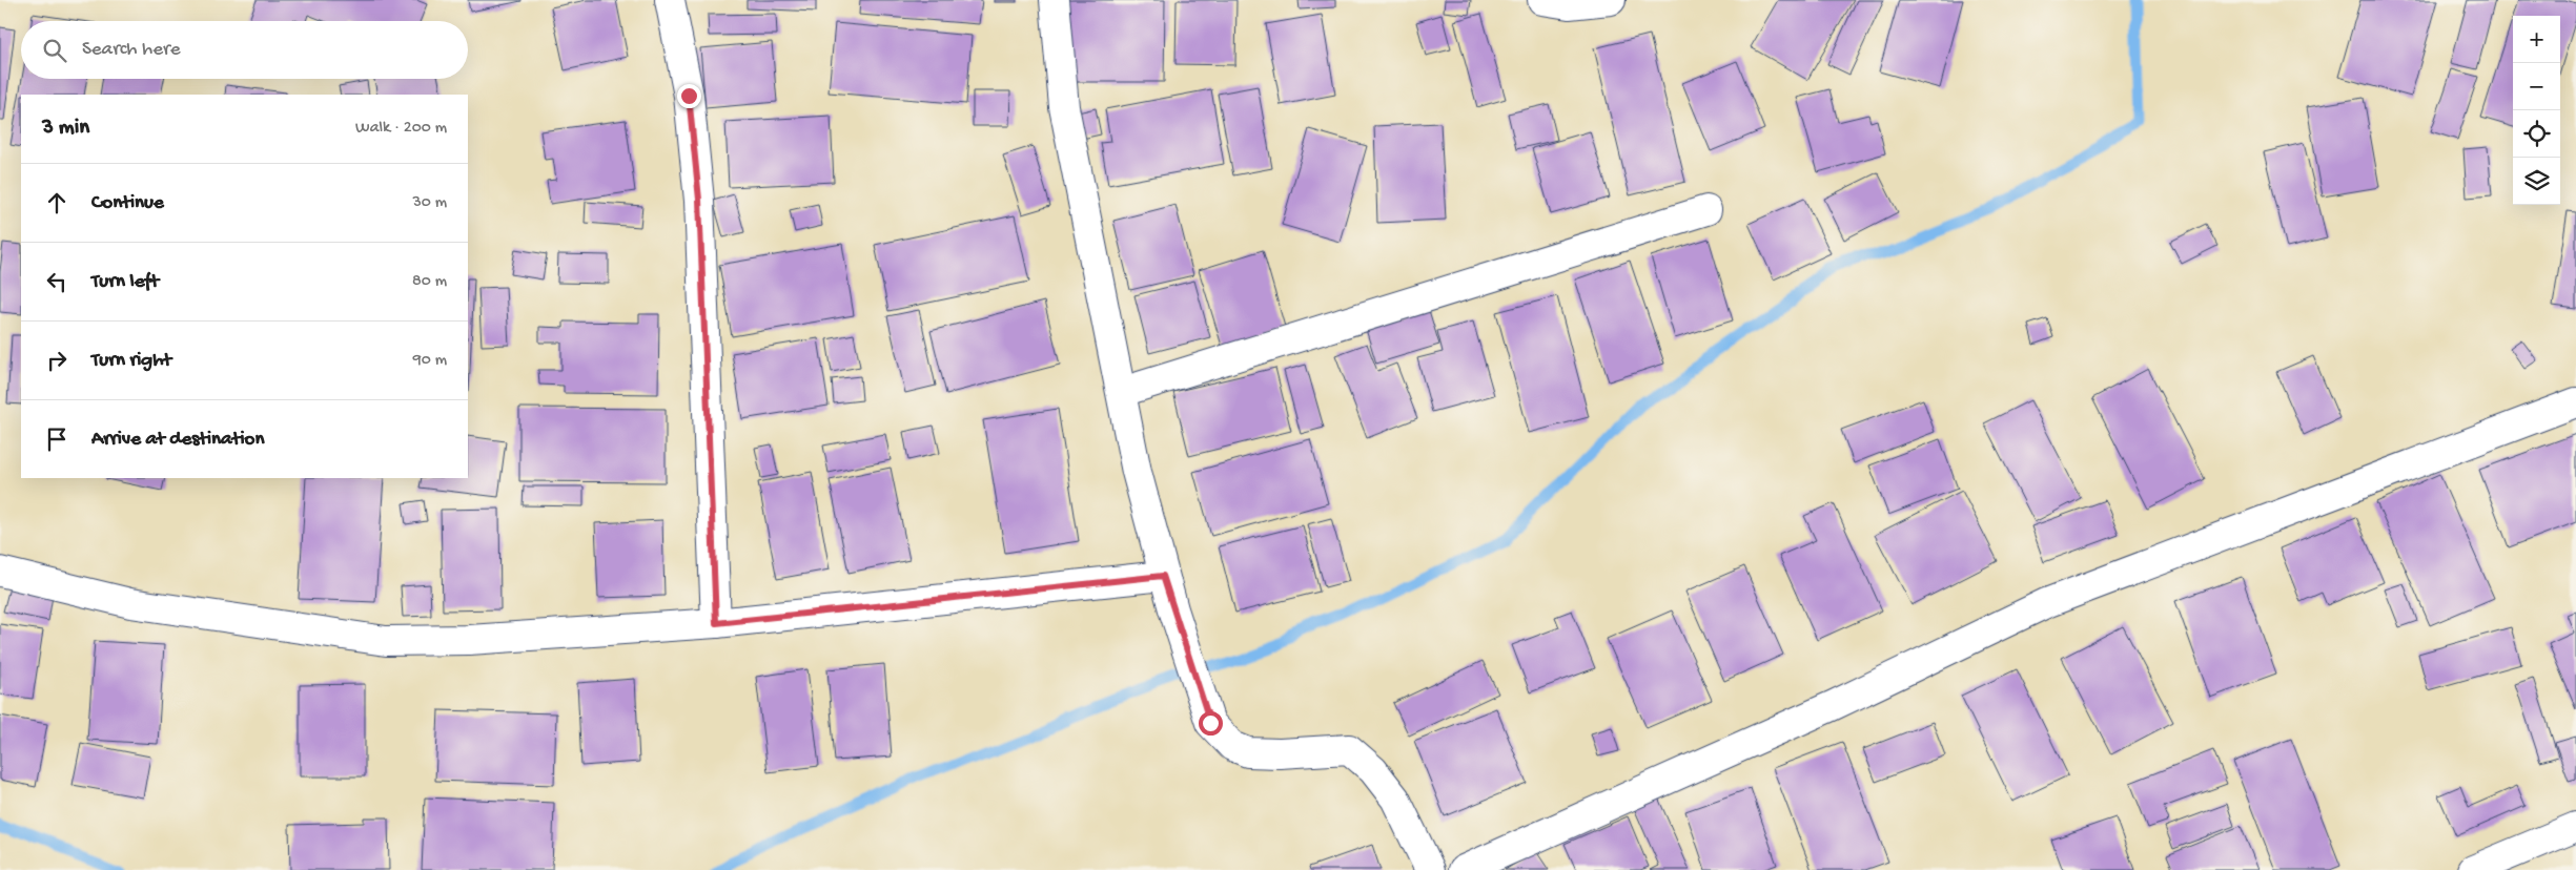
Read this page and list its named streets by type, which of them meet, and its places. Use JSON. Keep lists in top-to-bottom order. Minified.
{"page":{"map_buttons":["+","−"],"search":"Search here","heading":["3 min","Walk · 200 m"],"list":[["Continue","30 m"],["Turn left","80 m"],["Turn right","90 m"],"Arrive at destination"]}}
